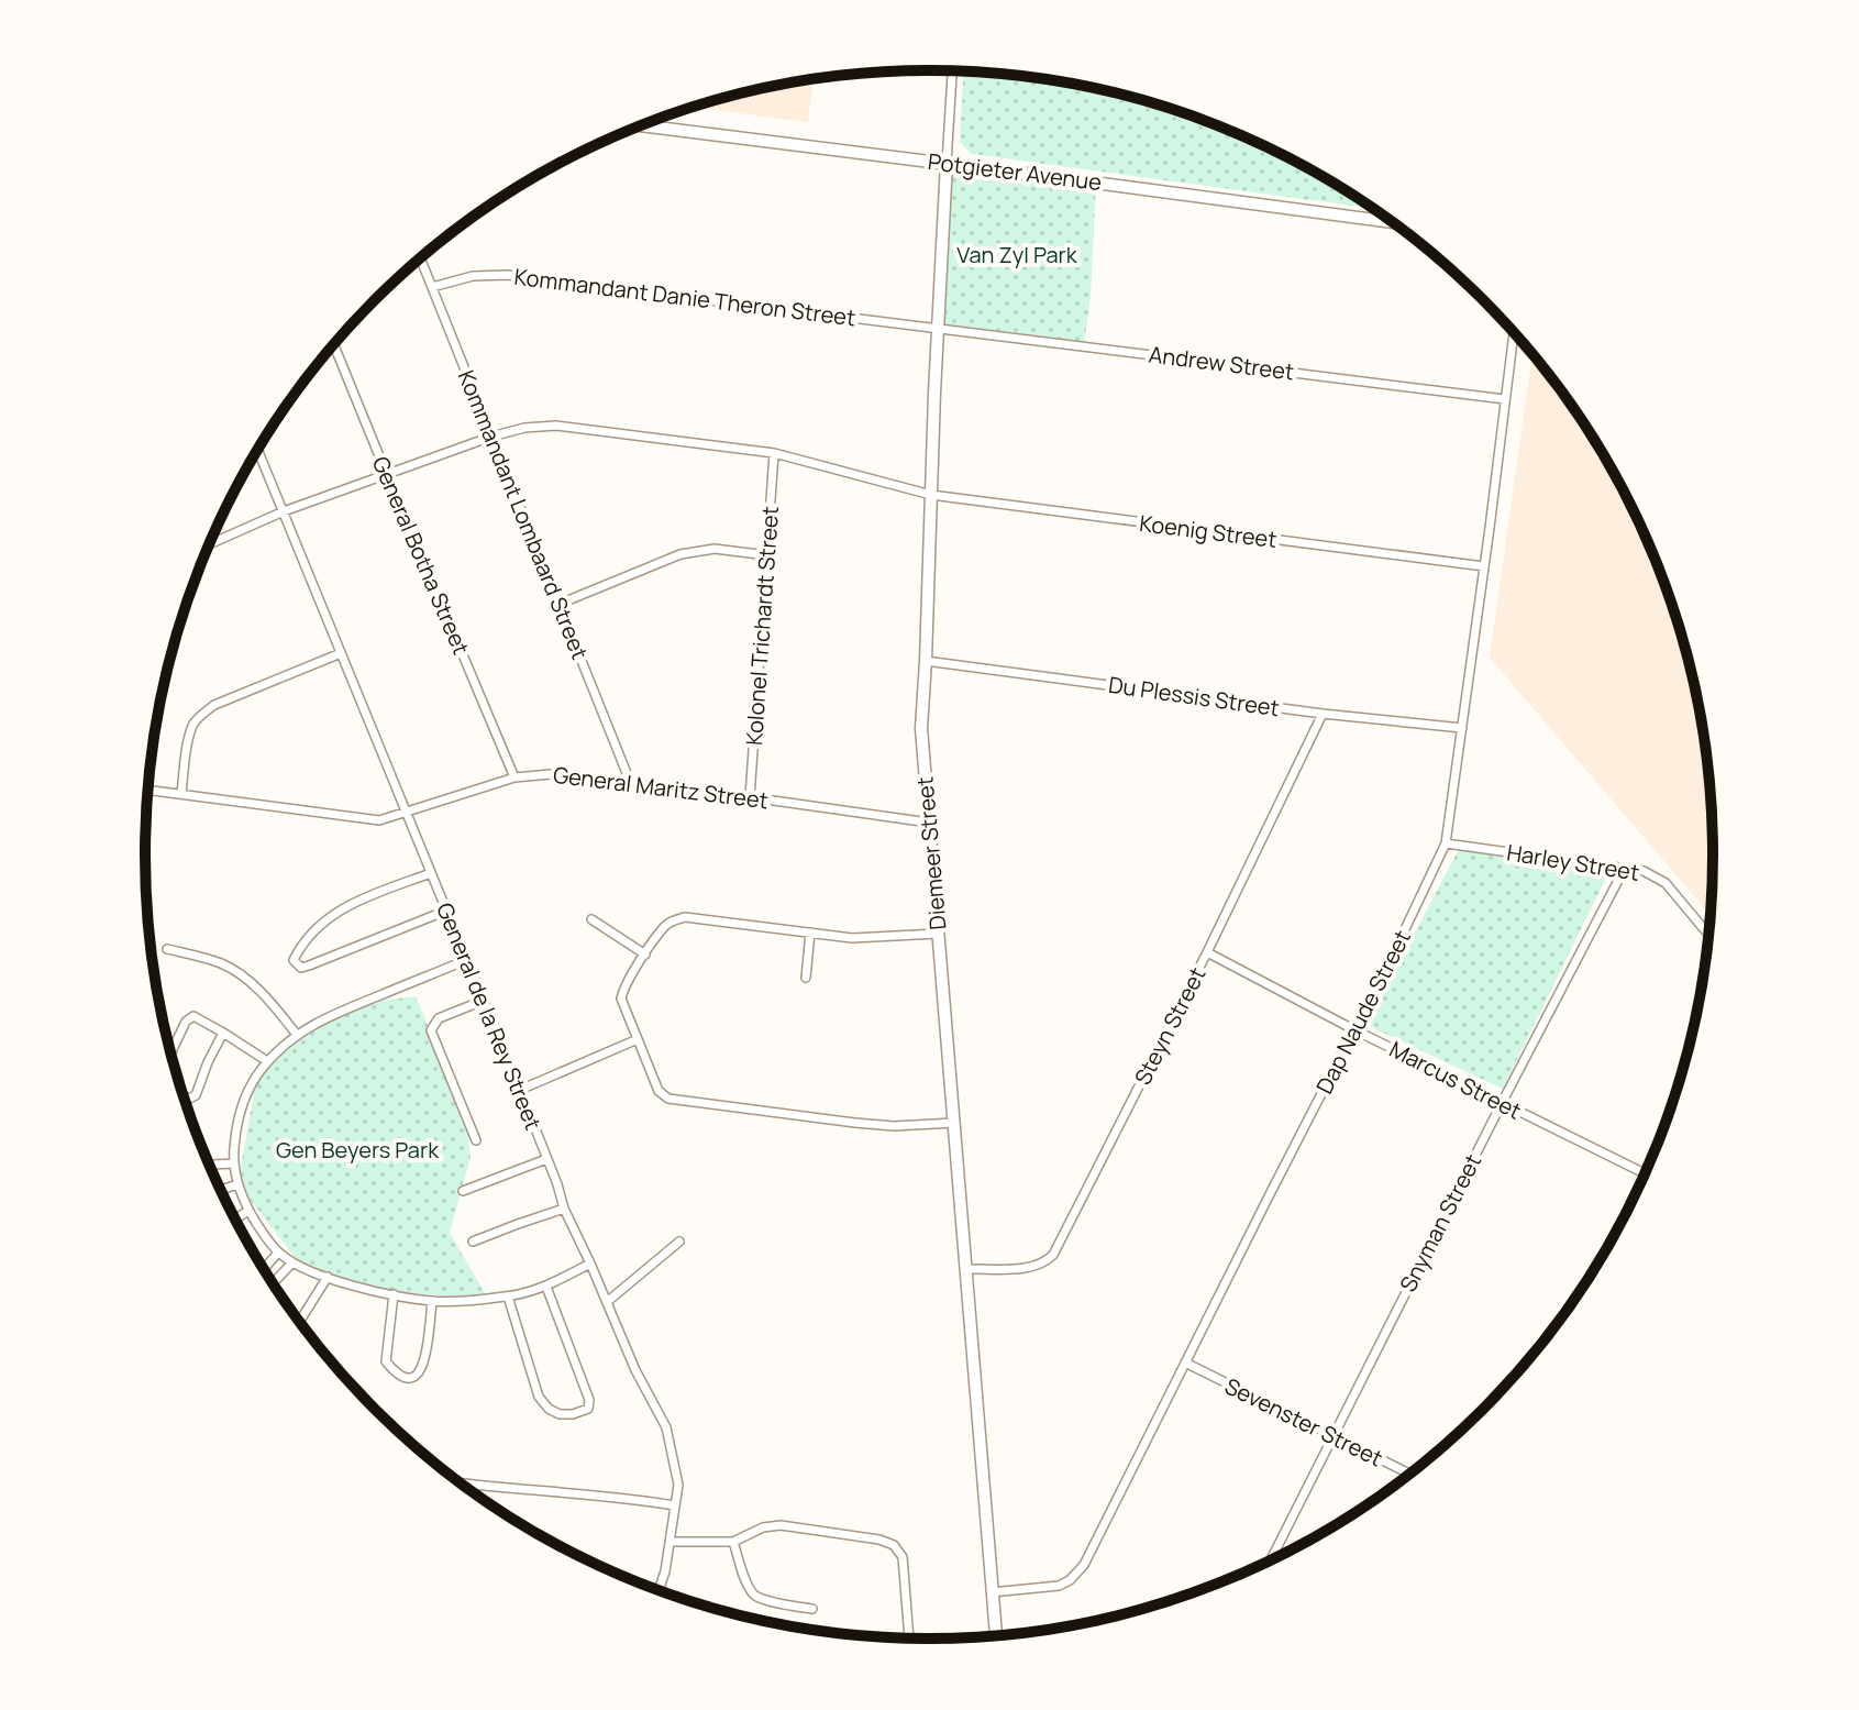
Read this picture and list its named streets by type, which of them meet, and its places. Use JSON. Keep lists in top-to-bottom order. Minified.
{"streets":{"street":["Potgieter Avenue","Kommandant Danie Theron Street","Andrew Street","Kommandant Lombaard Street","Koenig Street","General Botha Street","Kolonel Trichardt Street","Du Plessis Street","General Maritz Street","Diemeer Street","Harley Street","Dap Naude Street","General de la Rey Street","Steyn Street","Marcus Street","Snyman Street","Sevenster Street"]},"crossings":[["Potgieter Avenue","Diemeer Street"],["Kommandant Danie Theron Street","Andrew Street"],["Kommandant Danie Theron Street","Kommandant Lombaard Street"],["Kommandant Danie Theron Street","Diemeer Street"],["Andrew Street","Diemeer Street"],["Andrew Street","Dap Naude Street"],["Kommandant Lombaard Street","Koenig Street"],["Kommandant Lombaard Street","General Maritz Street"],["Koenig Street","General Botha Street"],["Koenig Street","Kolonel Trichardt Street"],["Koenig Street","Diemeer Street"],["Koenig Street","Dap Naude Street"],["Koenig Street","General de la Rey Street"],["General Botha Street","General Maritz Street"],["Kolonel Trichardt Street","General Maritz Street"],["Du Plessis Street","Diemeer Street"],["Du Plessis Street","Dap Naude Street"],["Du Plessis Street","Steyn Street"],["General Maritz Street","Diemeer Street"],["General Maritz Street","General de la Rey Street"],["Diemeer Street","Dap Naude Street"],["Diemeer Street","Steyn Street"],["Harley Street","Dap Naude Street"],["Harley Street","Snyman Street"],["Dap Naude Street","Marcus Street"],["Dap Naude Street","Sevenster Street"],["Steyn Street","Marcus Street"],["Marcus Street","Snyman Street"],["Snyman Street","Sevenster Street"]],"parks":["Van Zyl Park","Gen Beyers Park"]}
